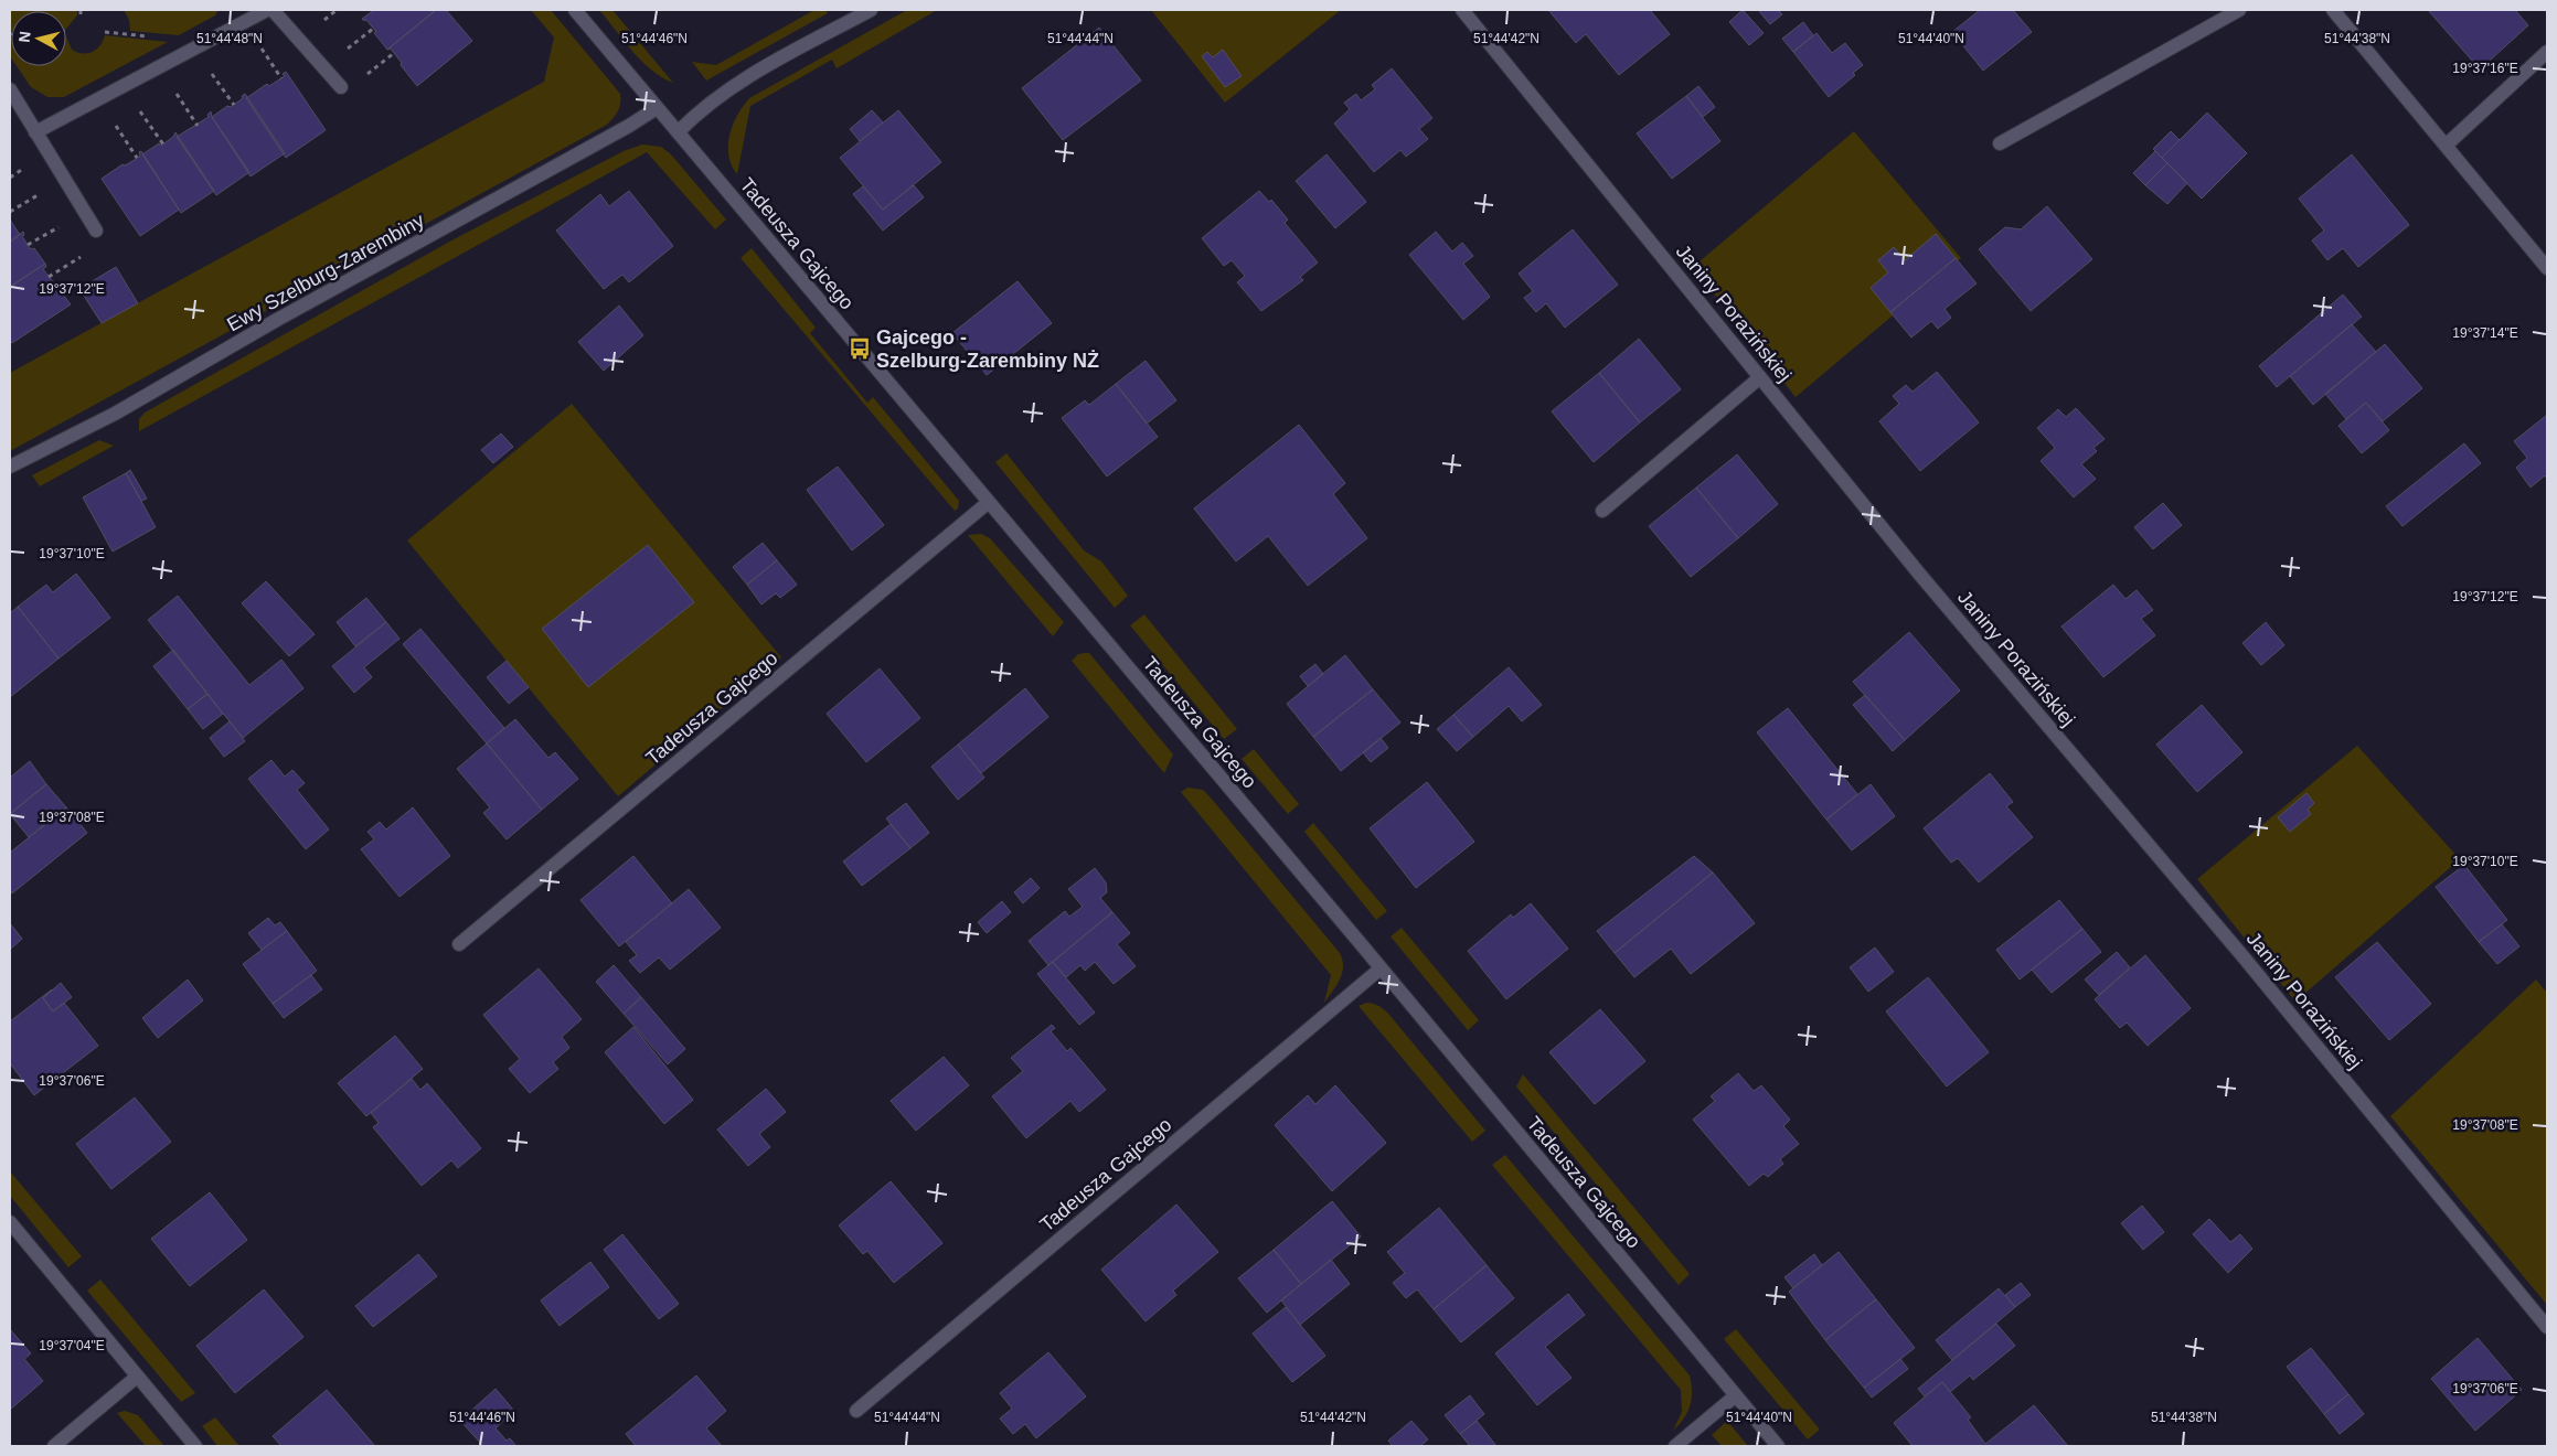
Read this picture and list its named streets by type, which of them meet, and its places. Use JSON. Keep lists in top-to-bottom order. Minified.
{"streets":{"street":["Tadeusza Gajcego","Ewy Szelburg-Zarembiny","Janiny Porazińskiej"]},"crossings":[["Tadeusza Gajcego","Ewy Szelburg-Zarembiny"]],"places":{"bus stop":["Gajcego - Szelburg-Zarembiny NŻ"]},"north":"left","coordinates":["51°44'48\"N","51°44'46\"N","51°44'44\"N","51°44'42\"N","51°44'40\"N","51°44'38\"N","19°37'16\"E","19°37'12\"E","19°37'14\"E","19°37'10\"E","19°37'08\"E","19°37'06\"E","19°37'04\"E"]}
